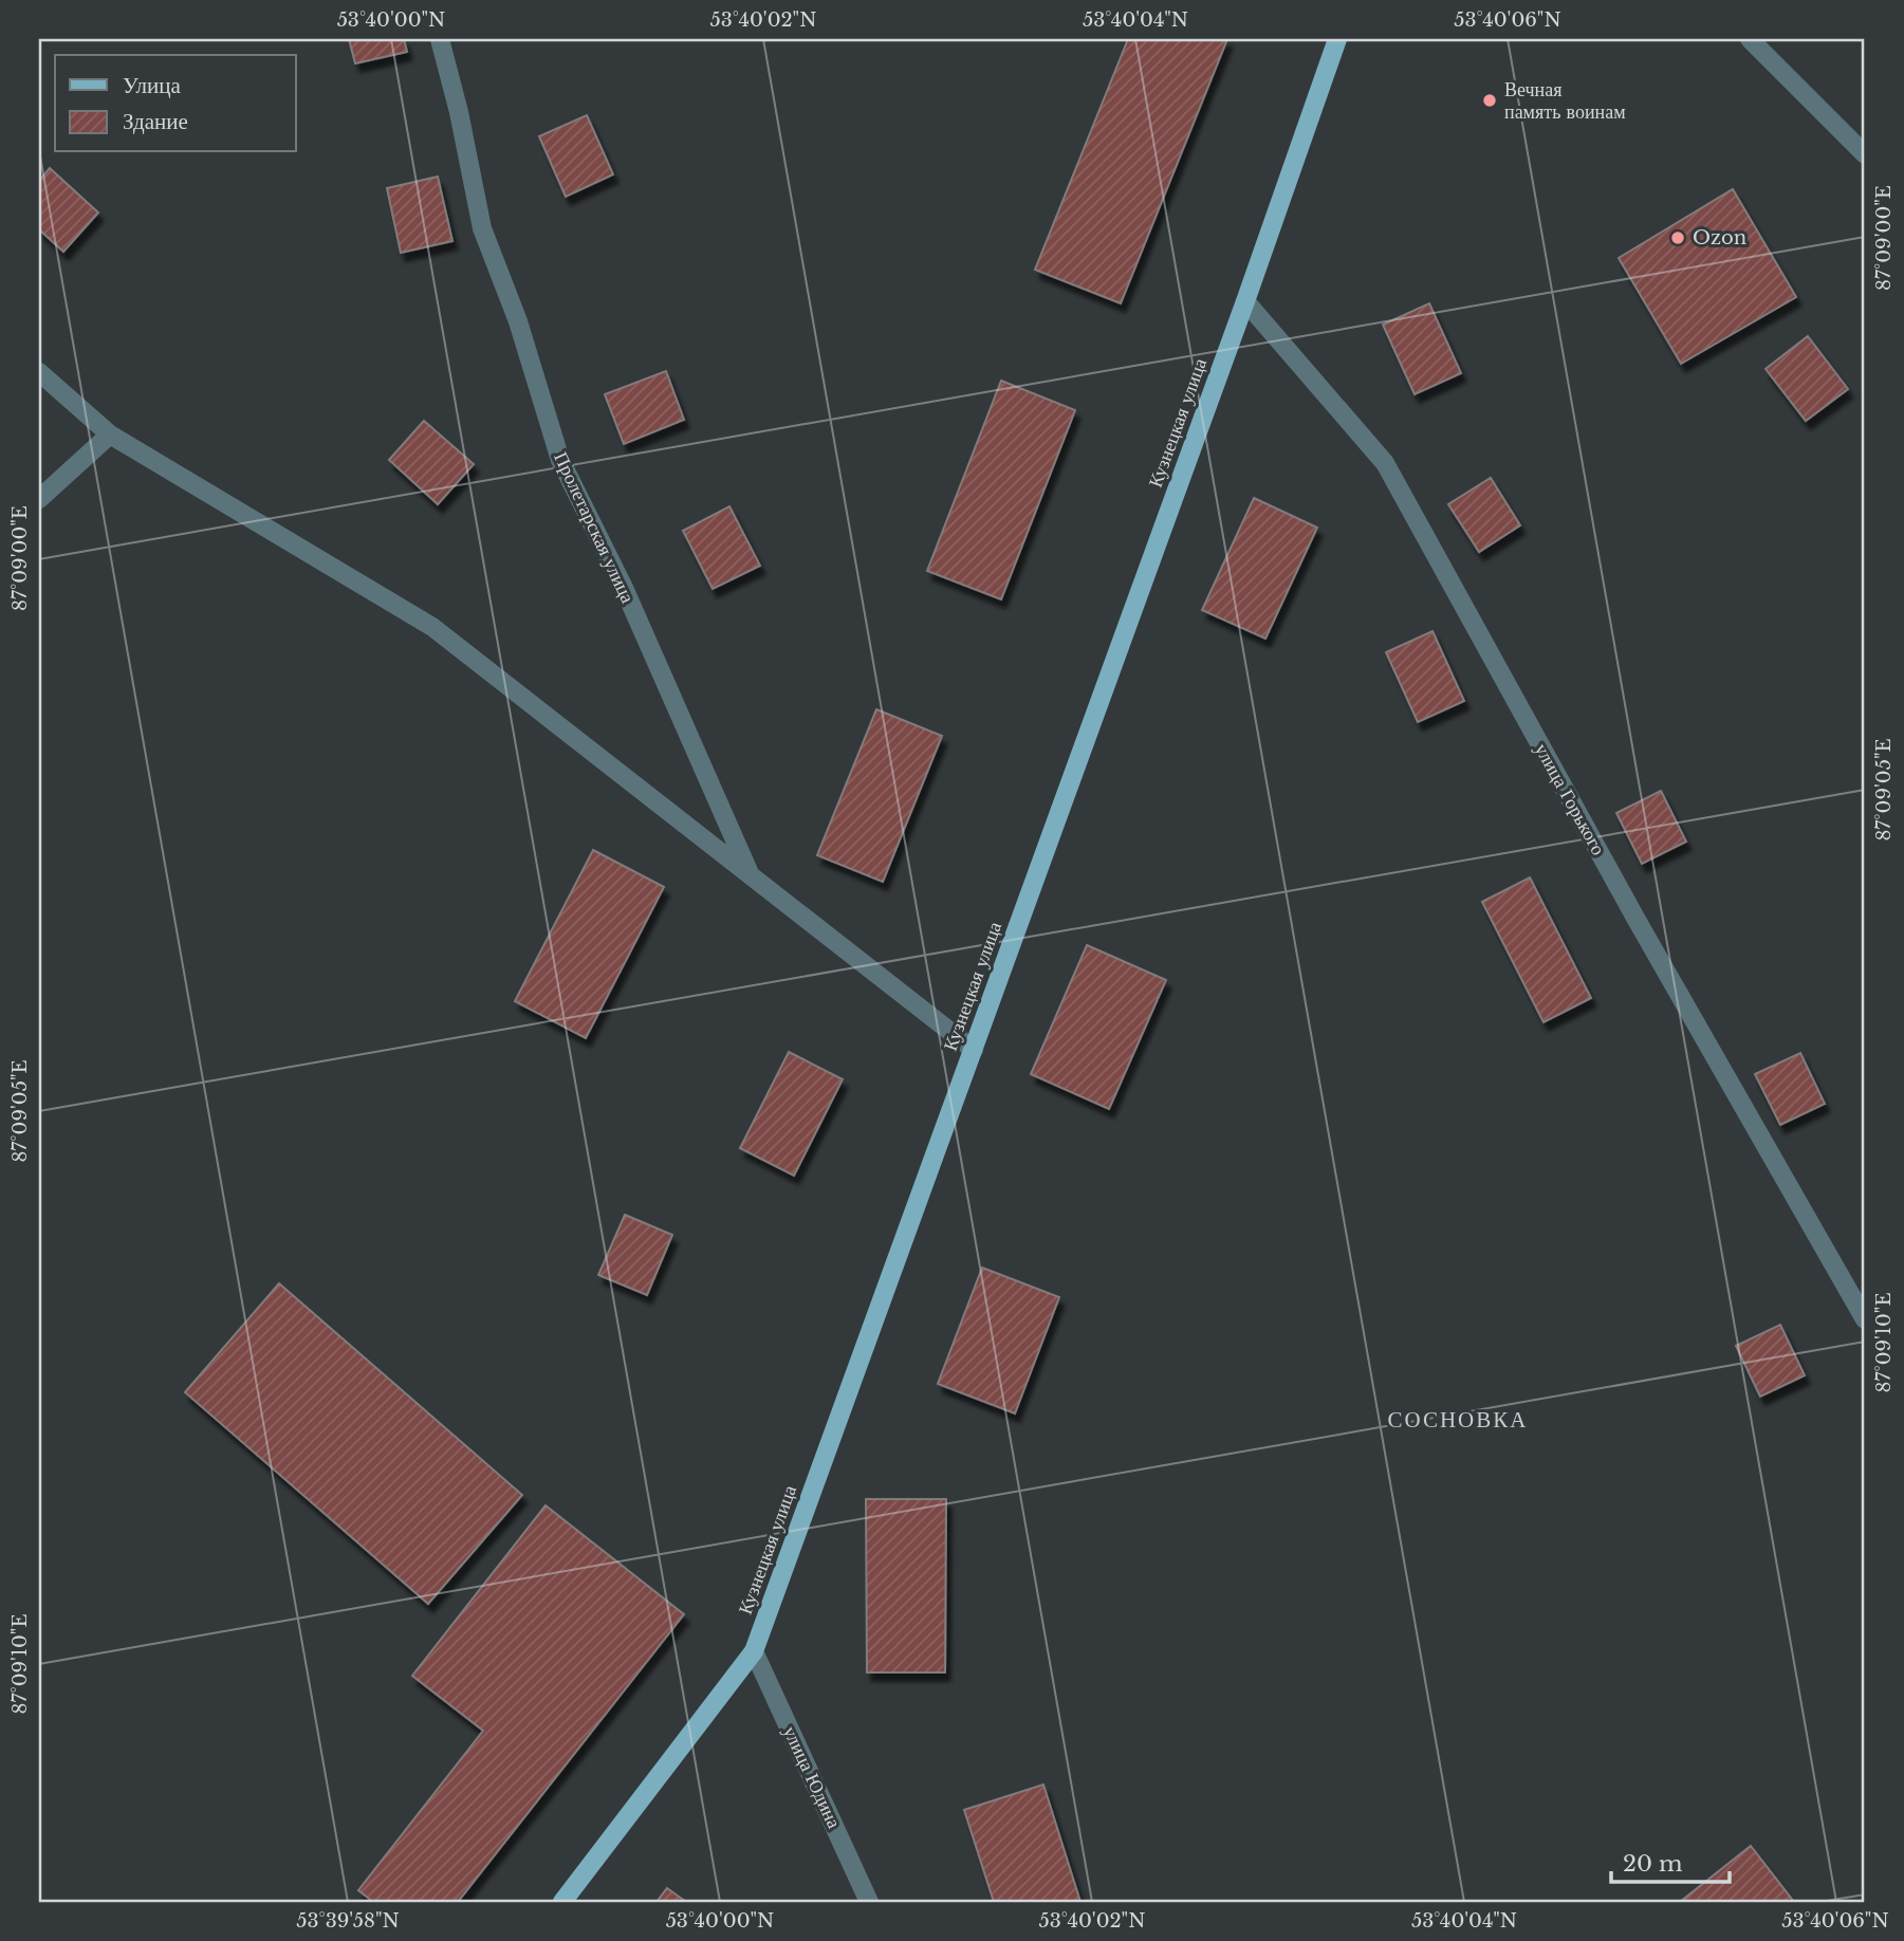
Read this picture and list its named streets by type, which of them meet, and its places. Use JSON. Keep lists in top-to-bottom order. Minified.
{"streets":{"main road":["Кузнецкая улица"],"street":["Пролетарская улица","улица Горького","улица Юдина"]},"crossings":[["Кузнецкая улица","Пролетарская улица"],["Кузнецкая улица","улица Горького"],["Кузнецкая улица","улица Юдина"]],"districts":["СОСНОВКА"],"places":["Вечная память воинам","Ozon"],"legend":["Улица","Здание"],"scale_bar":"20 m","coordinates":["53°40'00\"N","53°40'02\"N","53°40'04\"N","53°40'06\"N","87°09'00\"E","87°09'05\"E","87°09'10\"E","53°39'58\"N"]}
